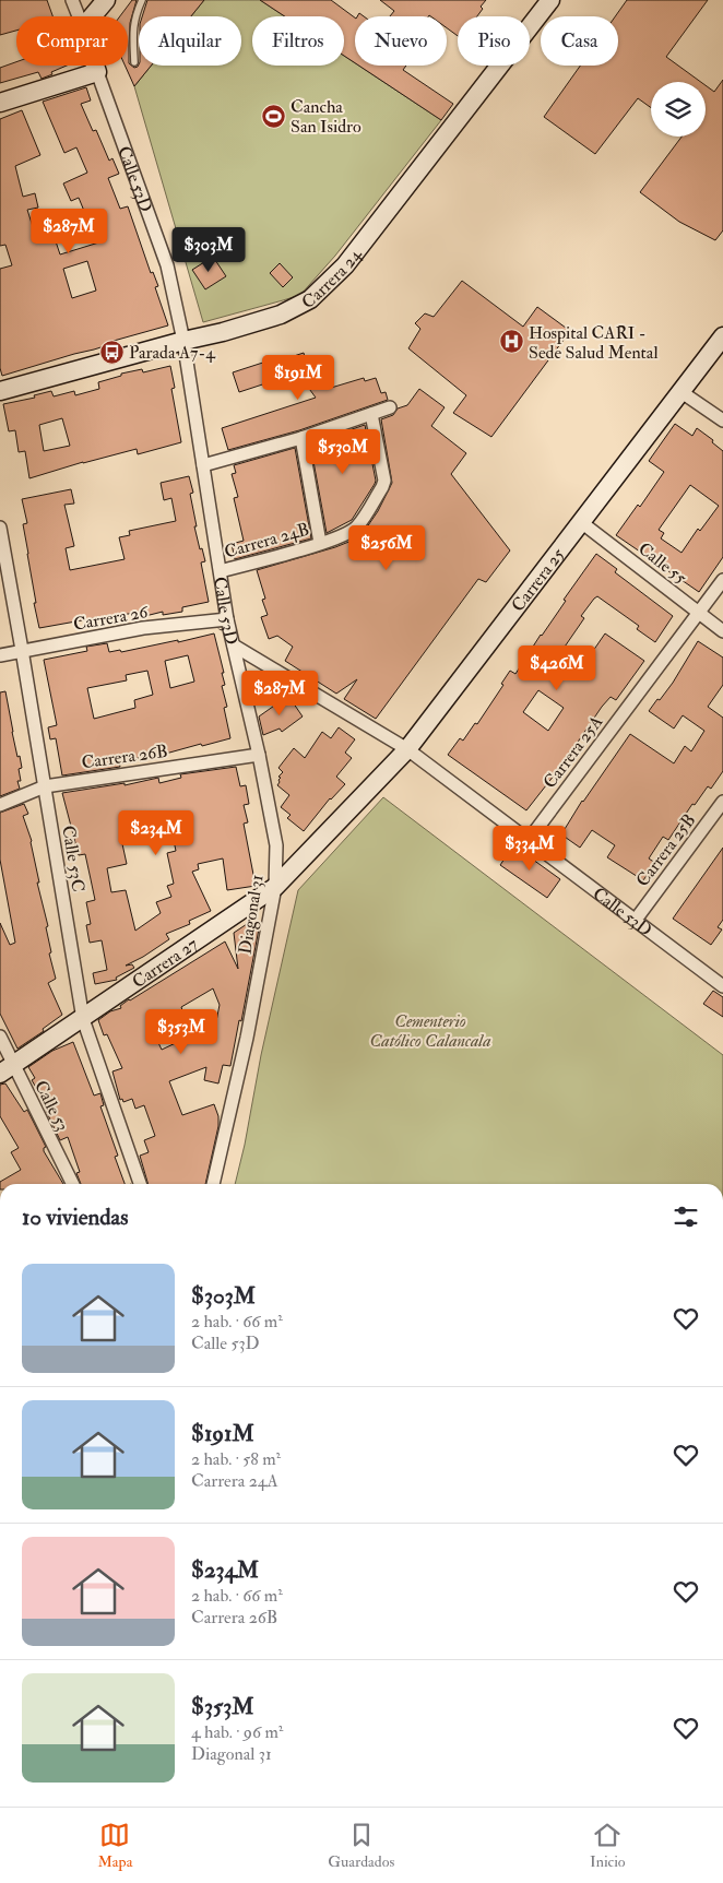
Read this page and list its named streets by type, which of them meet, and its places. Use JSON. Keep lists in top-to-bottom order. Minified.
{"streets":{"street":["Calle 53D","Carrera 24","Carrera 24B","Calle 55","Carrera 25","Carrera 26","Carrera 25A","Carrera 26B","Carrera 25B","Calle 53C","Diagonal 31","Carrera 27","Calle 53"]},"crossings":[["Calle 53D","Carrera 24"],["Calle 53D","Carrera 24B"],["Calle 53D","Carrera 25"],["Calle 53D","Carrera 26"],["Calle 53D","Carrera 25A"],["Calle 53D","Carrera 25B"],["Calle 53D","Diagonal 31"],["Calle 55","Carrera 25"],["Calle 55","Carrera 25A"],["Carrera 25","Diagonal 31"],["Carrera 25","Carrera 27"],["Carrera 26","Calle 53C"],["Carrera 26B","Calle 53C"],["Carrera 26B","Diagonal 31"],["Calle 53C","Carrera 27"],["Diagonal 31","Carrera 27"],["Carrera 27","Calle 53"]],"parks":["Cementerio Católico Calancala"],"places":{"sports":["Cancha San Isidro"],"hospital":["Hospital CARI - Sede Salud Mental"],"bus stop":["Parada A7-4"]},"page":{"chip":["Comprar","Alquilar","Filtros","Nuevo","Piso","Casa"],"price":["$287M","$303M","$191M","$530M","$256M","$426M","$287M","$234M","$334M","$353M"],"heading":"10 viviendas","list":[{"name":"$303M","note":"2 hab. · 66 m² · Calle 53D"},{"name":"$191M","note":"2 hab. · 58 m² · Carrera 24A"},{"name":"$234M","note":"2 hab. · 66 m² · Carrera 26B"},{"name":"$353M","note":"4 hab. · 96 m² · Diagonal 31"}],"tabs":["Mapa","Guardados","Inicio"]}}
